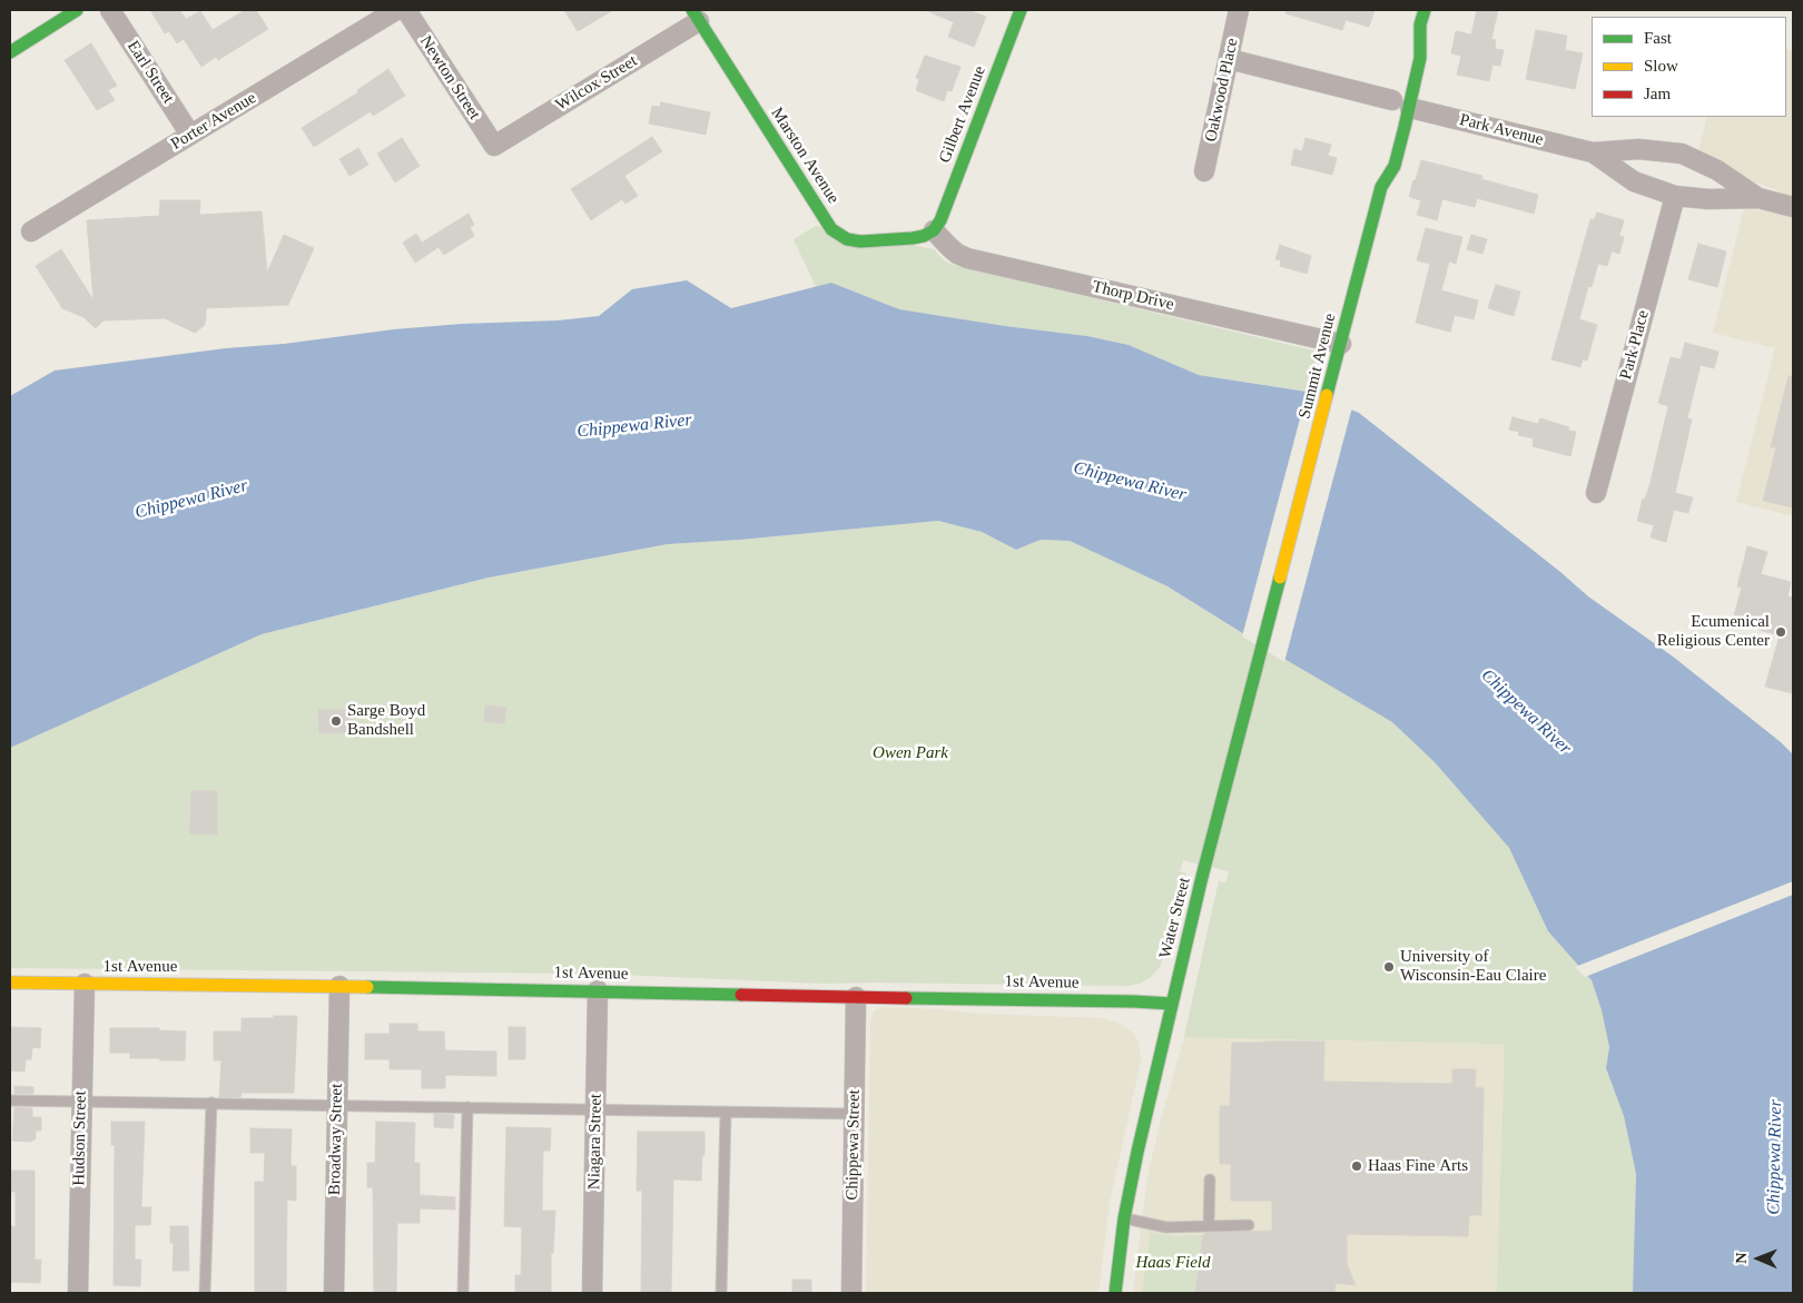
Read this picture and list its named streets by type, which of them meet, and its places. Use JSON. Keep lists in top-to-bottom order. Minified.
{"streets":{"street":["Earl Street","Newton Street","Wilcox Street","Oakwood Place","Gilbert Avenue","Porter Avenue","Park Avenue","Marston Avenue","Thorp Drive","Park Place","Summit Avenue","Water Street","1st Avenue","Hudson Street","Broadway Street","Niagara Street","Chippewa Street"]},"crossings":[["Earl Street","Porter Avenue"],["Newton Street","Wilcox Street"],["Wilcox Street","Marston Avenue"],["Oakwood Place","Park Avenue"],["Gilbert Avenue","Marston Avenue"],["Gilbert Avenue","Thorp Drive"],["Park Avenue","Park Place"],["Park Avenue","Summit Avenue"],["Marston Avenue","Thorp Drive"],["Thorp Drive","Summit Avenue"],["Summit Avenue","Water Street"],["Water Street","1st Avenue"],["1st Avenue","Hudson Street"],["1st Avenue","Broadway Street"],["1st Avenue","Niagara Street"],["1st Avenue","Chippewa Street"]],"water":["Chippewa River"],"parks":["Owen Park","Haas Field"],"places":["Ecumenical Religious Center","Sarge Boyd Bandshell","University of Wisconsin-Eau Claire","Haas Fine Arts"],"legend":["Fast","Slow","Jam"],"north":"left"}
